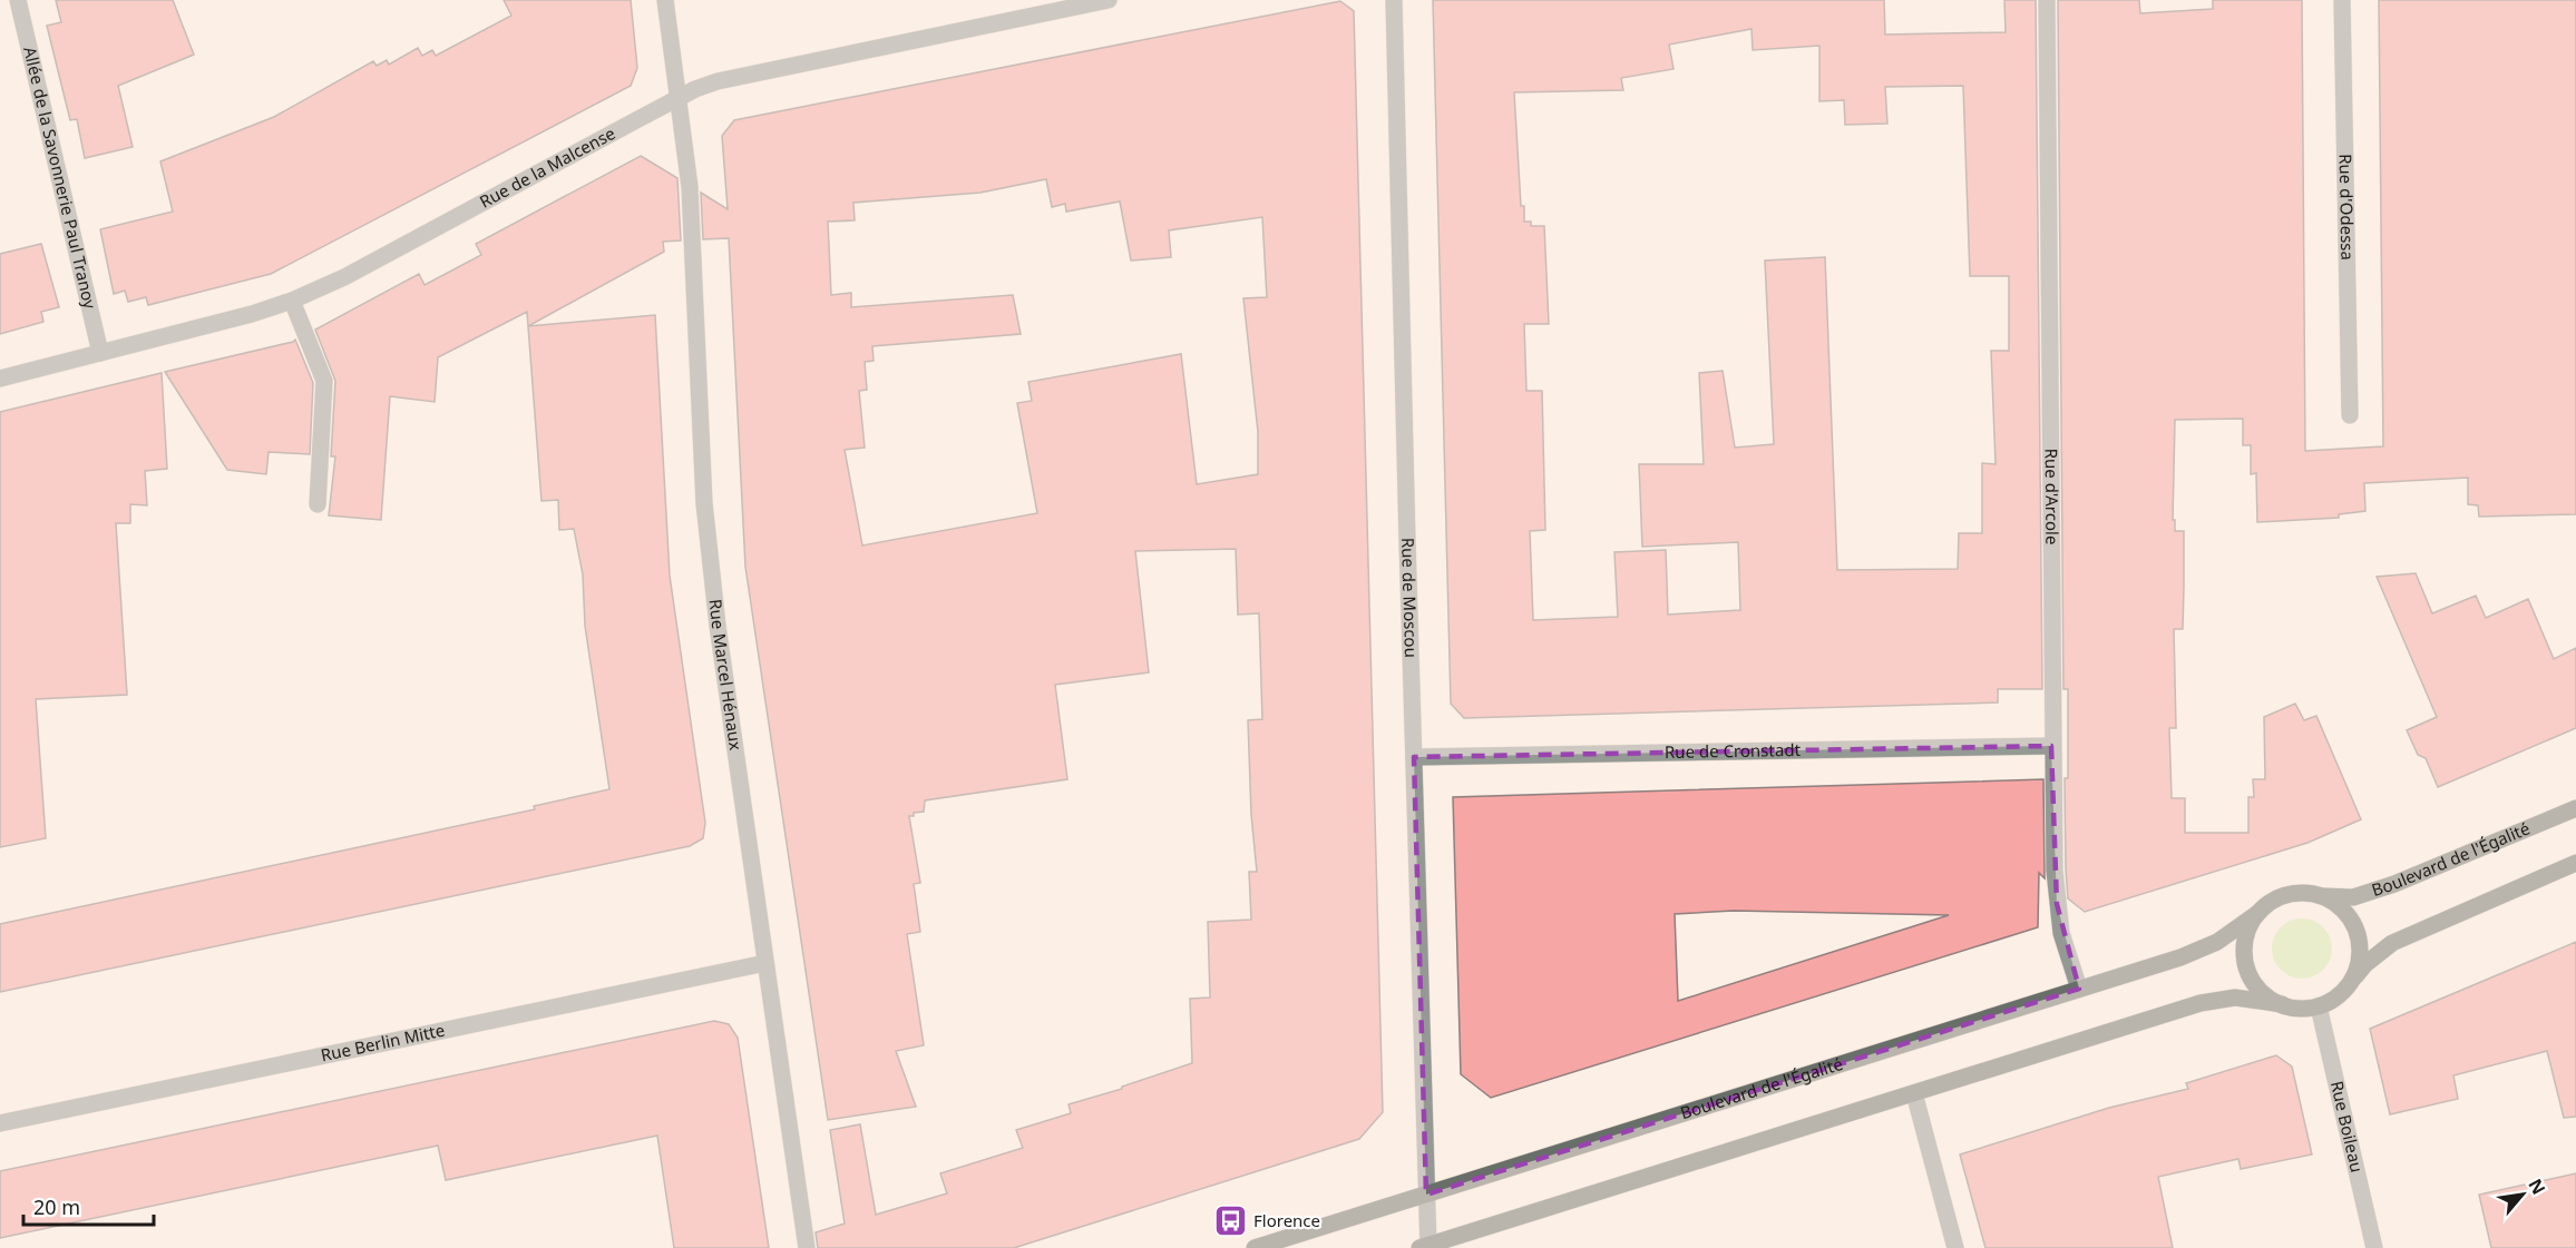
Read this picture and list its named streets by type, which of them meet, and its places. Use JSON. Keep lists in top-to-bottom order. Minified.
{"streets":{"main road":["Boulevard de l'Égalité"],"street":["Rue de la Malcense","Allée de la Savonnerie Paul Tranoy","Rue d'Odessa","Rue d'Arcole","Rue de Moscou","Rue Marcel Hénaux","Rue de Cronstadt","Rue Berlin Mitte","Rue Boileau"]},"crossings":[["Rue de la Malcense","Allée de la Savonnerie Paul Tranoy"],["Rue de la Malcense","Rue Marcel Hénaux"],["Rue d'Arcole","Rue de Cronstadt"],["Rue d'Arcole","Boulevard de l'Égalité"],["Rue de Moscou","Rue de Cronstadt"],["Rue de Moscou","Boulevard de l'Égalité"],["Rue Marcel Hénaux","Rue Berlin Mitte"],["Boulevard de l'Égalité","Rue Boileau"]],"places":{"bus stop":["Florence"]},"scale_bar":"20 m","north":"top right"}
